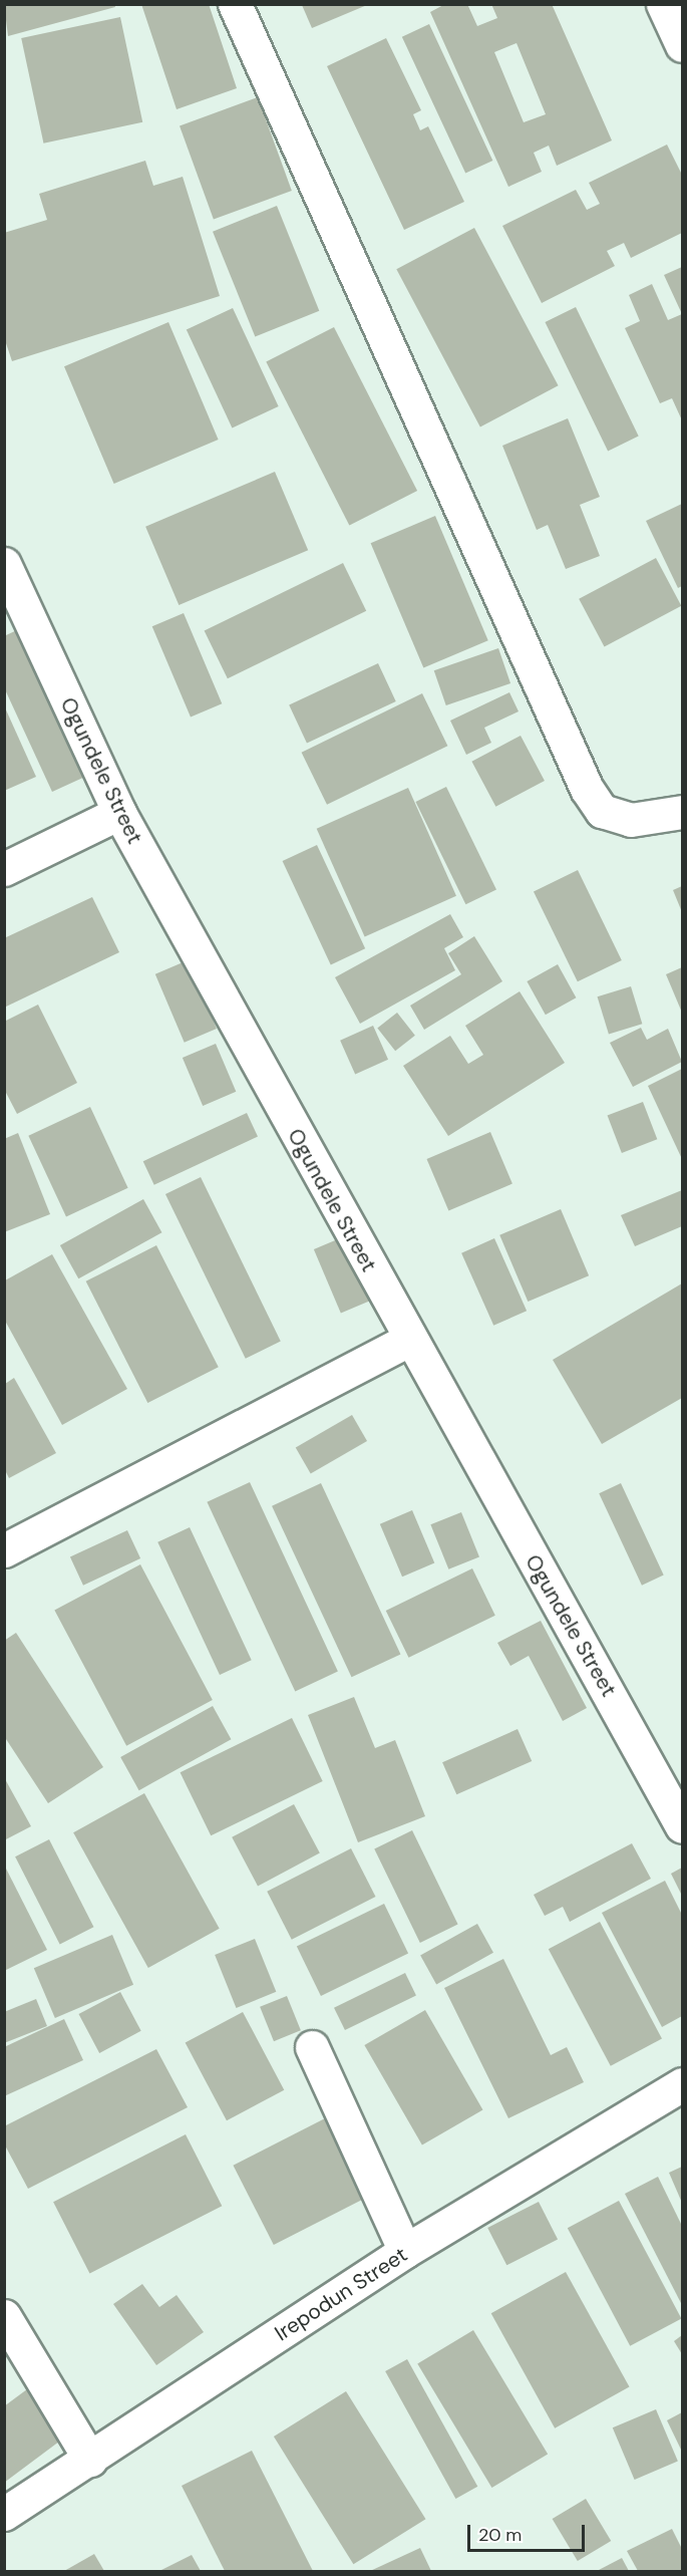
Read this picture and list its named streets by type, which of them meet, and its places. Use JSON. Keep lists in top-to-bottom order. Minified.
{"streets":{"street":["Ogundele Street","Irepodun Street"]},"scale_bar":"20 m"}
